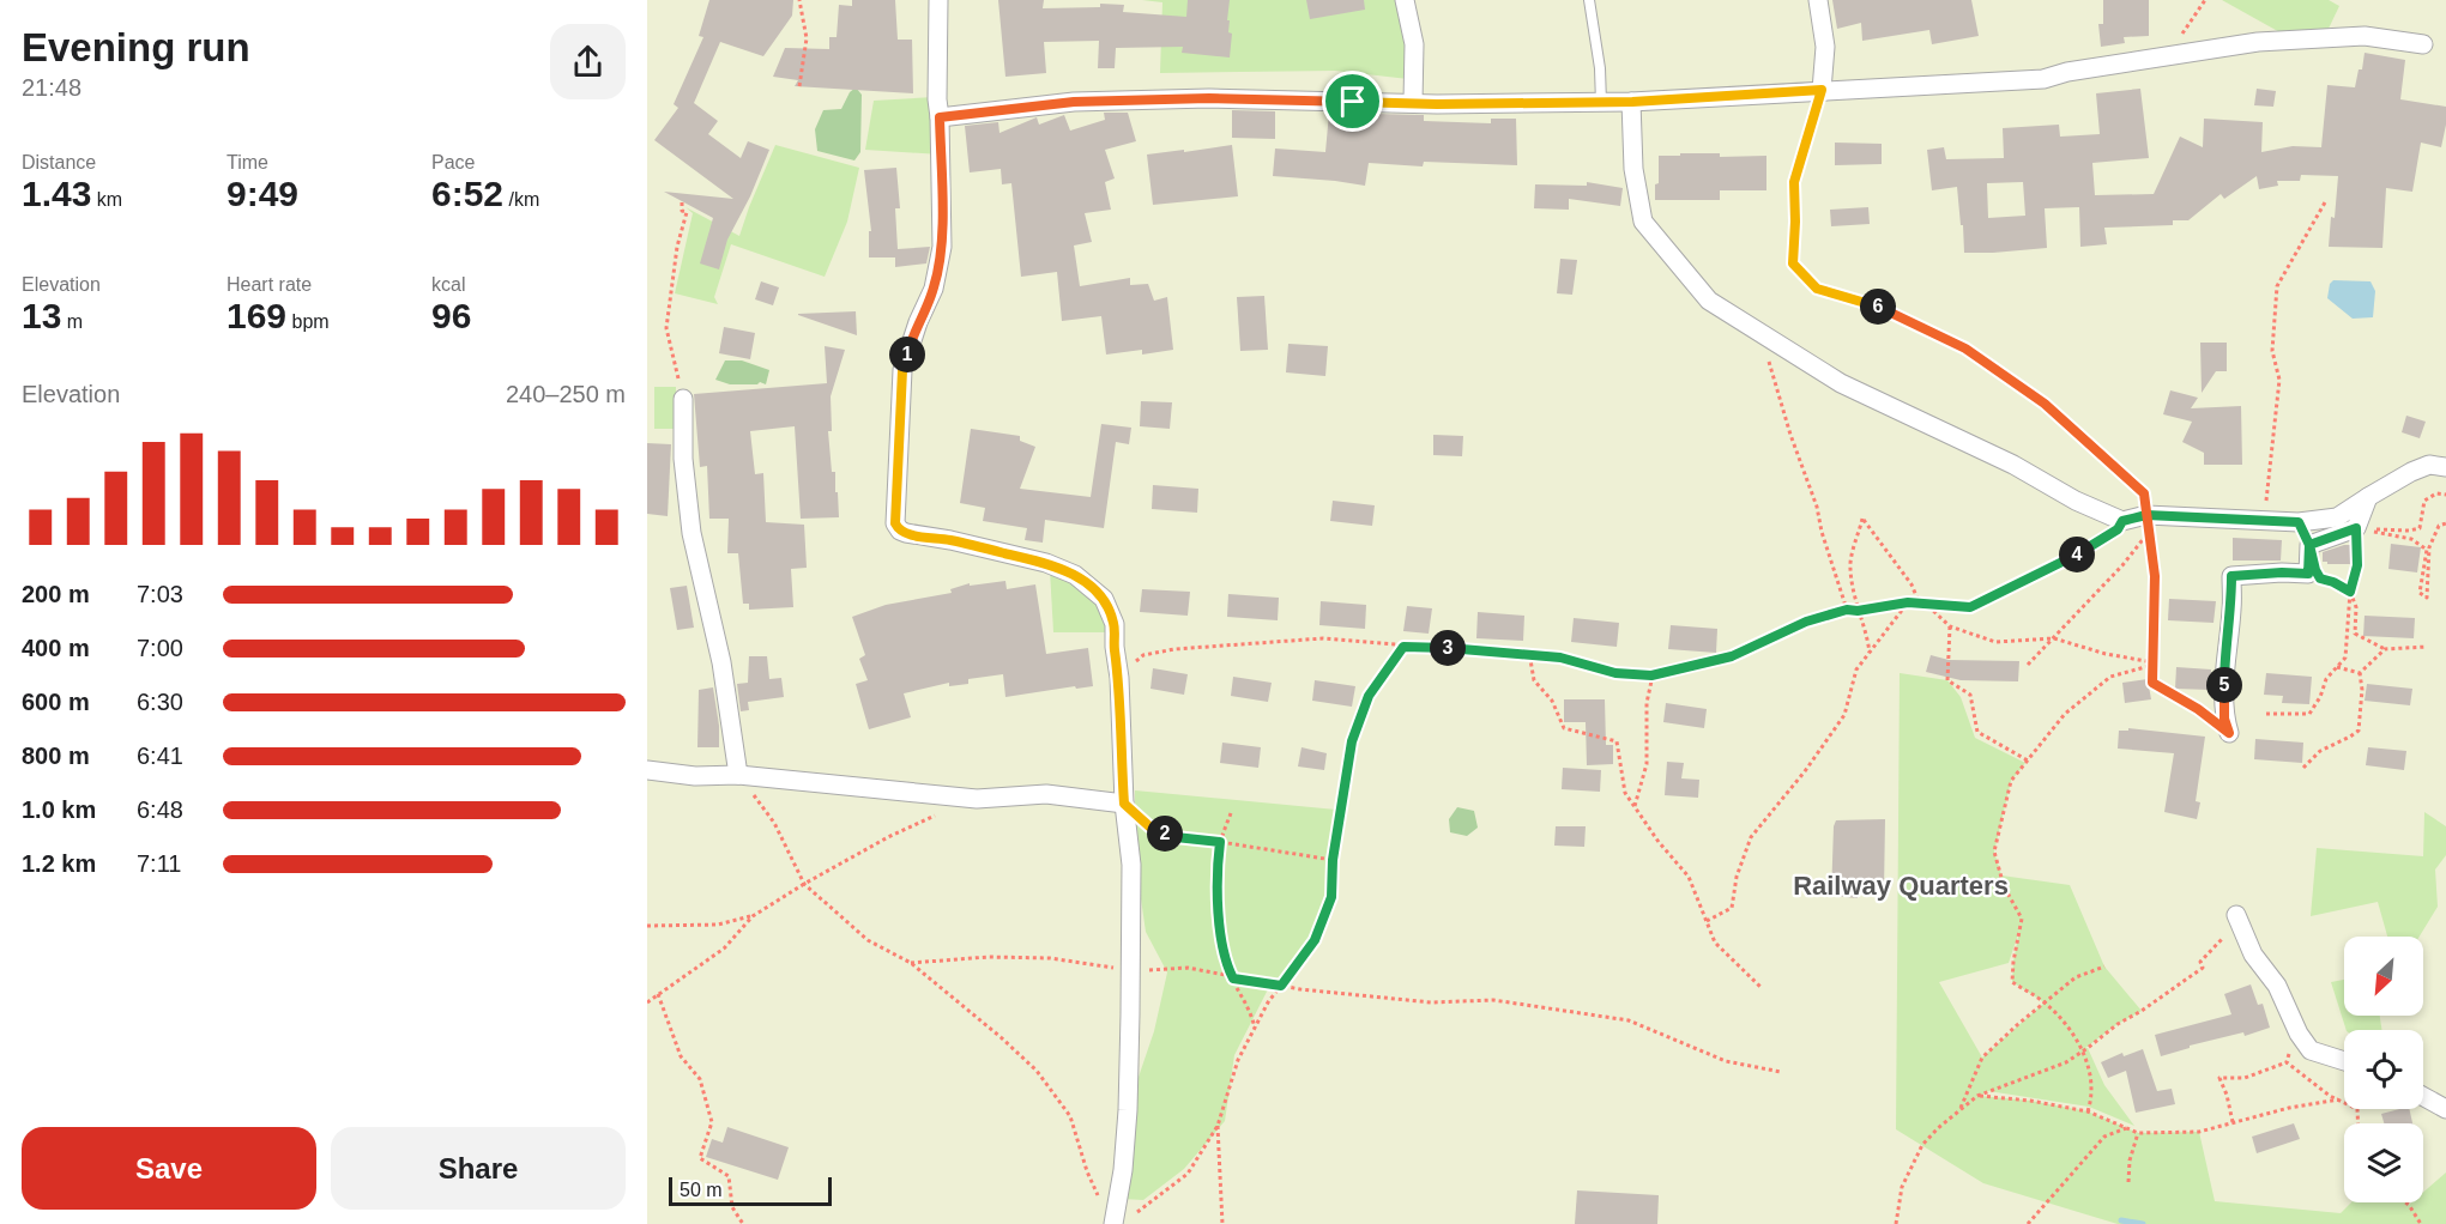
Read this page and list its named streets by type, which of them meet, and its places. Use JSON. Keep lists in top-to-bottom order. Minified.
{"districts":["Railway Quarters"],"scale_bar":"50 m","north":"bottom left","page":{"heading":["Evening run","21:48"],"stats":[["Distance","1.43 km"],["Time","9:49"],["Pace","6:52 /km"],["Elevation","13 m"],["Heart rate","169 bpm"],["kcal","96"]],"pins":["6","1","4","3","5","2"],"chart":["Elevation","240–250 m"],"list":[{"name":"200 m","note":"7:03"},{"name":"400 m","note":"7:00"},{"name":"600 m","note":"6:30"},{"name":"800 m","note":"6:41"},{"name":"1.0 km","note":"6:48"},{"name":"1.2 km","note":"7:11"}],"buttons":["Save","Share"],"scale":"50 m"}}
